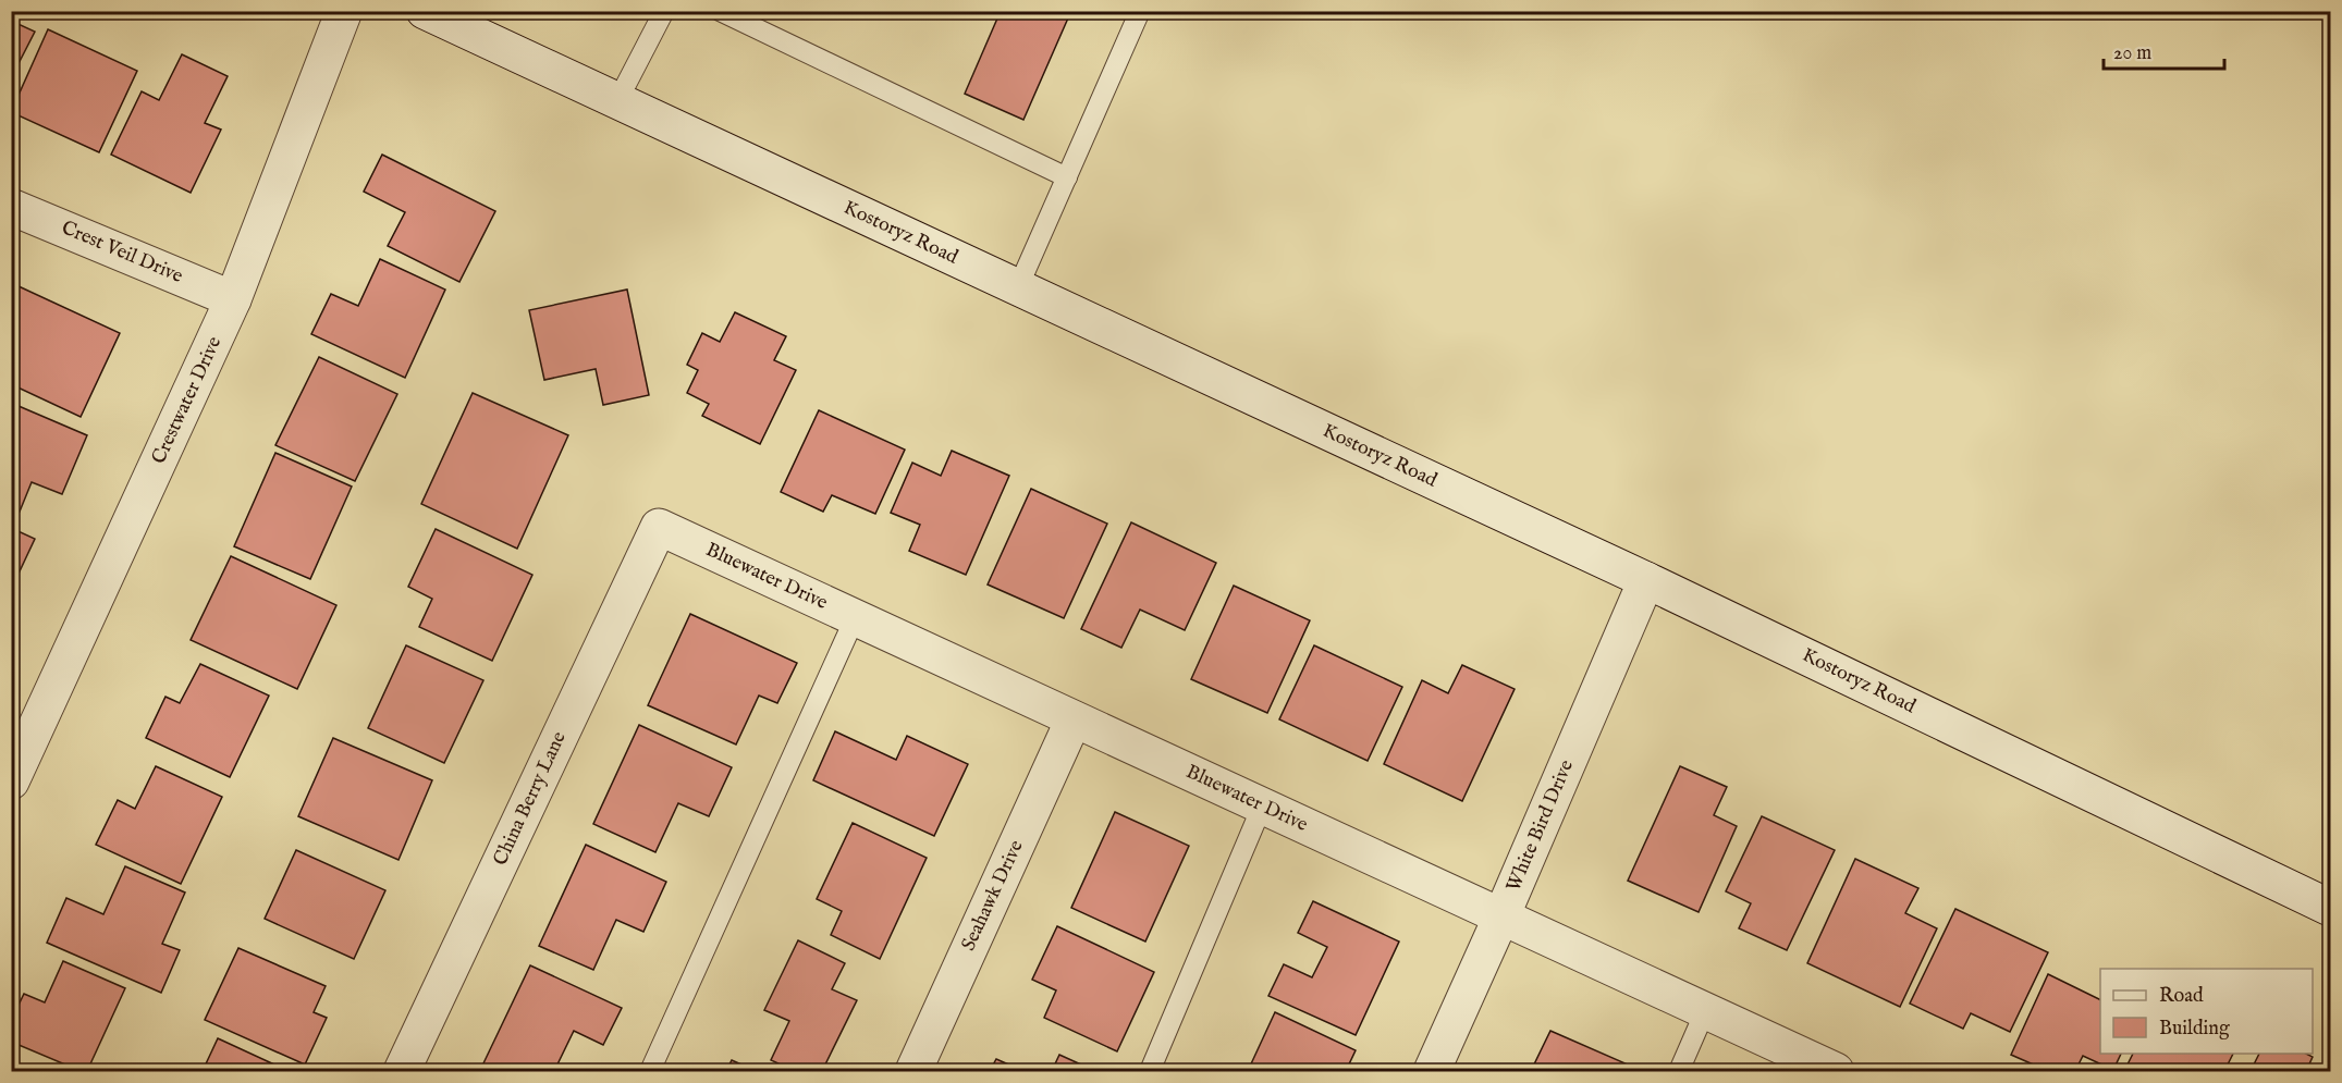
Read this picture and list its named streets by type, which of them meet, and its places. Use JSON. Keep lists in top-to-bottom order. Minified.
{"streets":{"street":["Kostoryz Road","Crest Veil Drive","Crestwater Drive","Bluewater Drive","China Berry Lane","White Bird Drive","Seahawk Drive"]},"crossings":[["Kostoryz Road","White Bird Drive"],["Crest Veil Drive","Crestwater Drive"],["Bluewater Drive","China Berry Lane"],["Bluewater Drive","White Bird Drive"],["Bluewater Drive","Seahawk Drive"]],"legend":["Road","Building"],"scale_bar":"20 m"}
